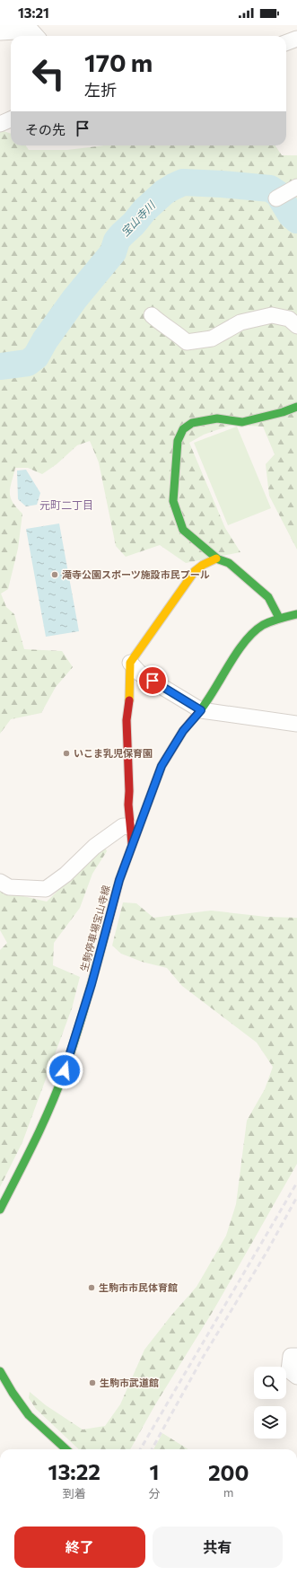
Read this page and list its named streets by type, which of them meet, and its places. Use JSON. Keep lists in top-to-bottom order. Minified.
{"streets":{"main road":["生駒停車場宝山寺線"]},"districts":["元町二丁目"],"water":["宝山寺川"],"places":["滝寺公園スポーツ施設市民プール","いこま乳児保育園","生駒市市民体育館","生駒市武道館"],"page":{"status":"13:21","turn":["170 m","左折"],"then":"その先","eta":["13:22","到着","1","分","200","m"],"buttons":["終了","共有"]}}
